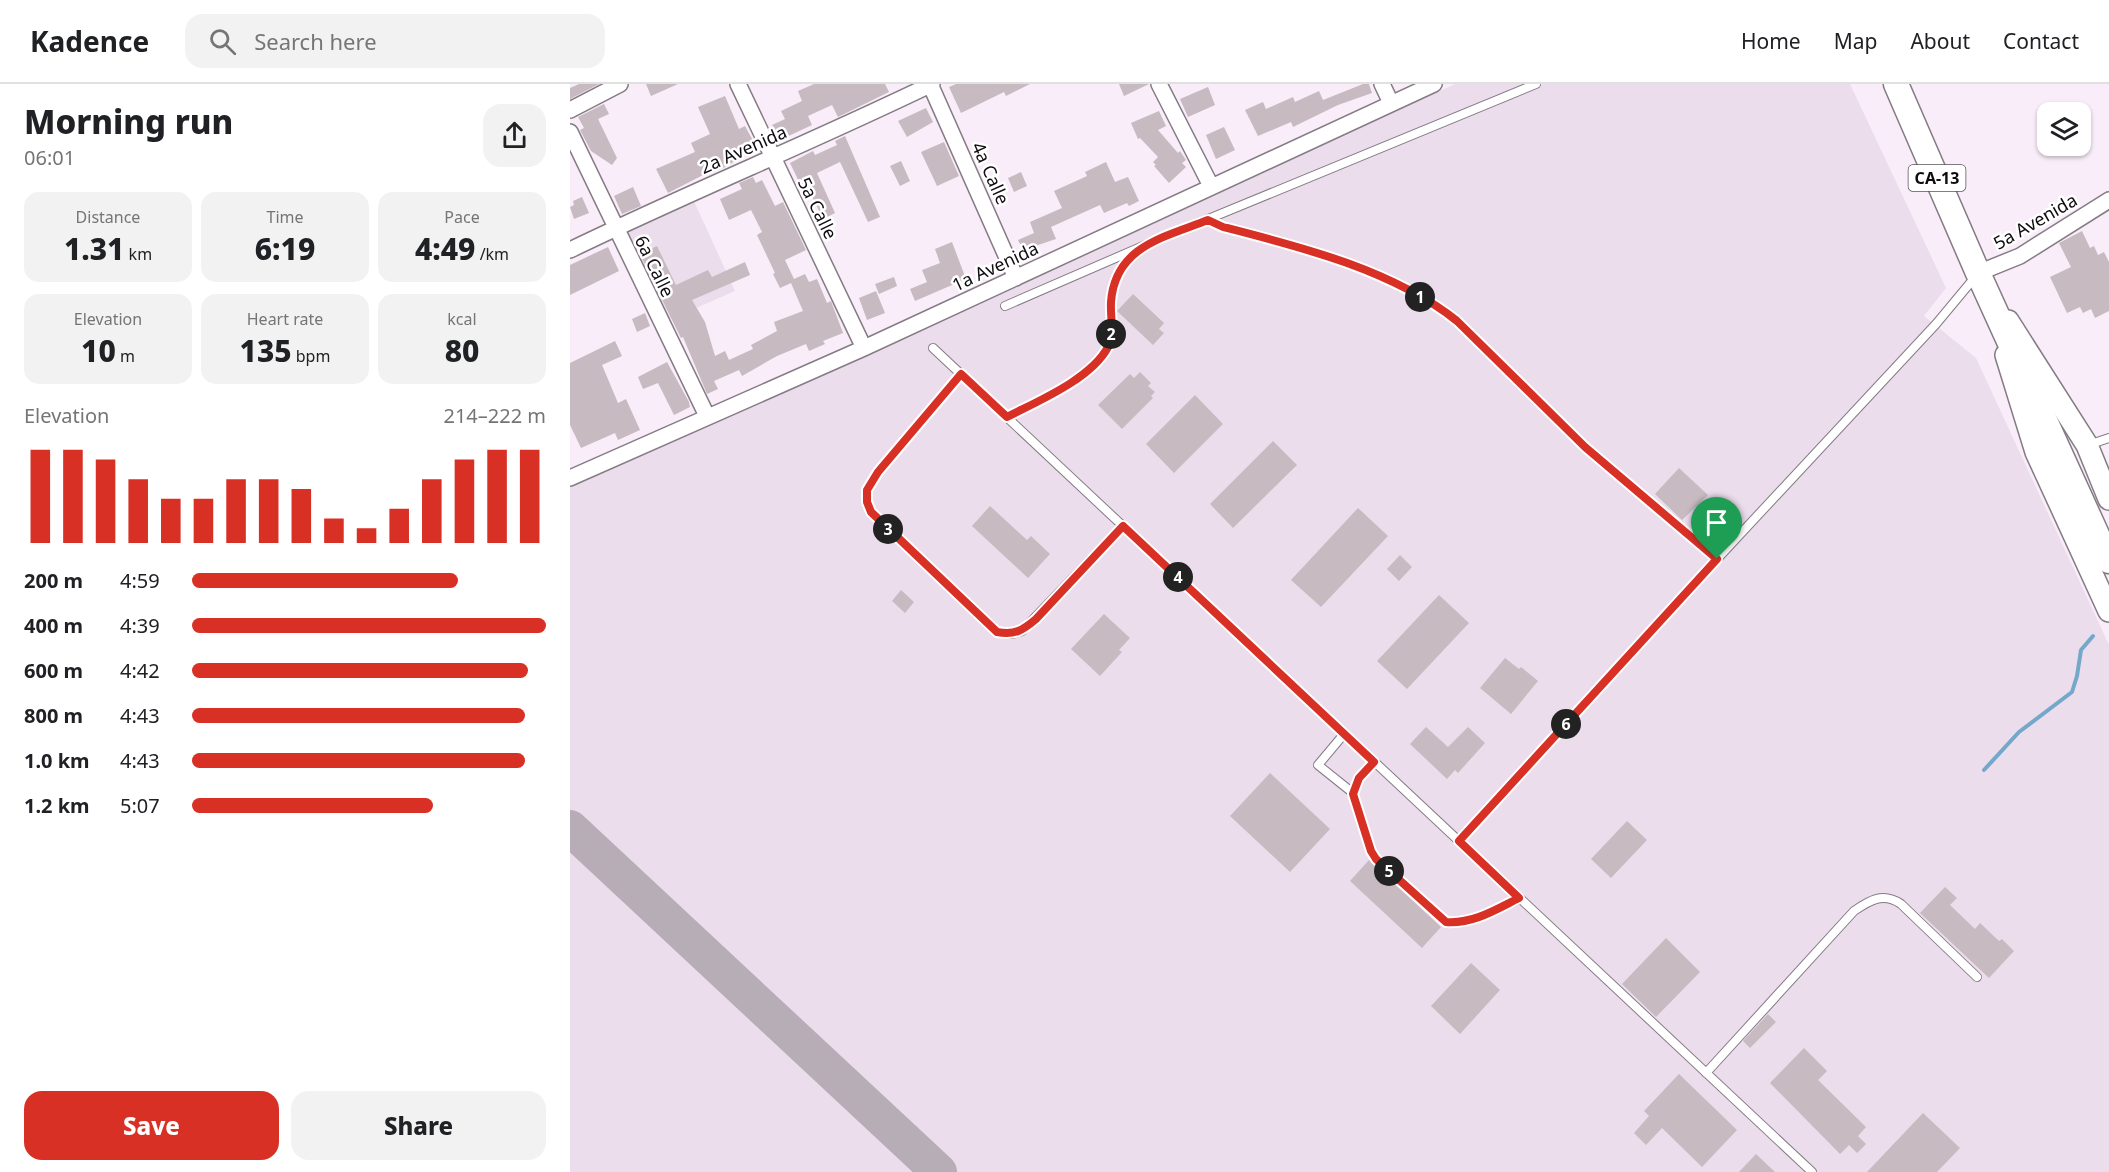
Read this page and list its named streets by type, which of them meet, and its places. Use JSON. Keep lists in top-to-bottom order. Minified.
{"streets":{"main road":["CA-13"],"street":["2a Avenida","4a Calle","5a Calle","5a Avenida","6a Calle","1a Avenida"]},"crossings":[["2a Avenida","4a Calle"],["2a Avenida","5a Calle"],["2a Avenida","6a Calle"],["4a Calle","1a Avenida"],["CA-13","5a Avenida"],["5a Calle","1a Avenida"],["6a Calle","1a Avenida"]],"page":{"header":"Kadence","search":"Search here","nav":["Home","Map","About","Contact"],"heading":["Morning run","06:01"],"stats":[["Distance","1.31 km"],["Time","6:19"],["Pace","4:49 /km"],["Elevation","10 m"],["Heart rate","135 bpm"],["kcal","80"]],"pins":["1","2","3","4","6","5"],"chart":["Elevation","214–222 m"],"list":[{"name":"200 m","note":"4:59"},{"name":"400 m","note":"4:39"},{"name":"600 m","note":"4:42"},{"name":"800 m","note":"4:43"},{"name":"1.0 km","note":"4:43"},{"name":"1.2 km","note":"5:07"}],"buttons":["Save","Share"]}}
